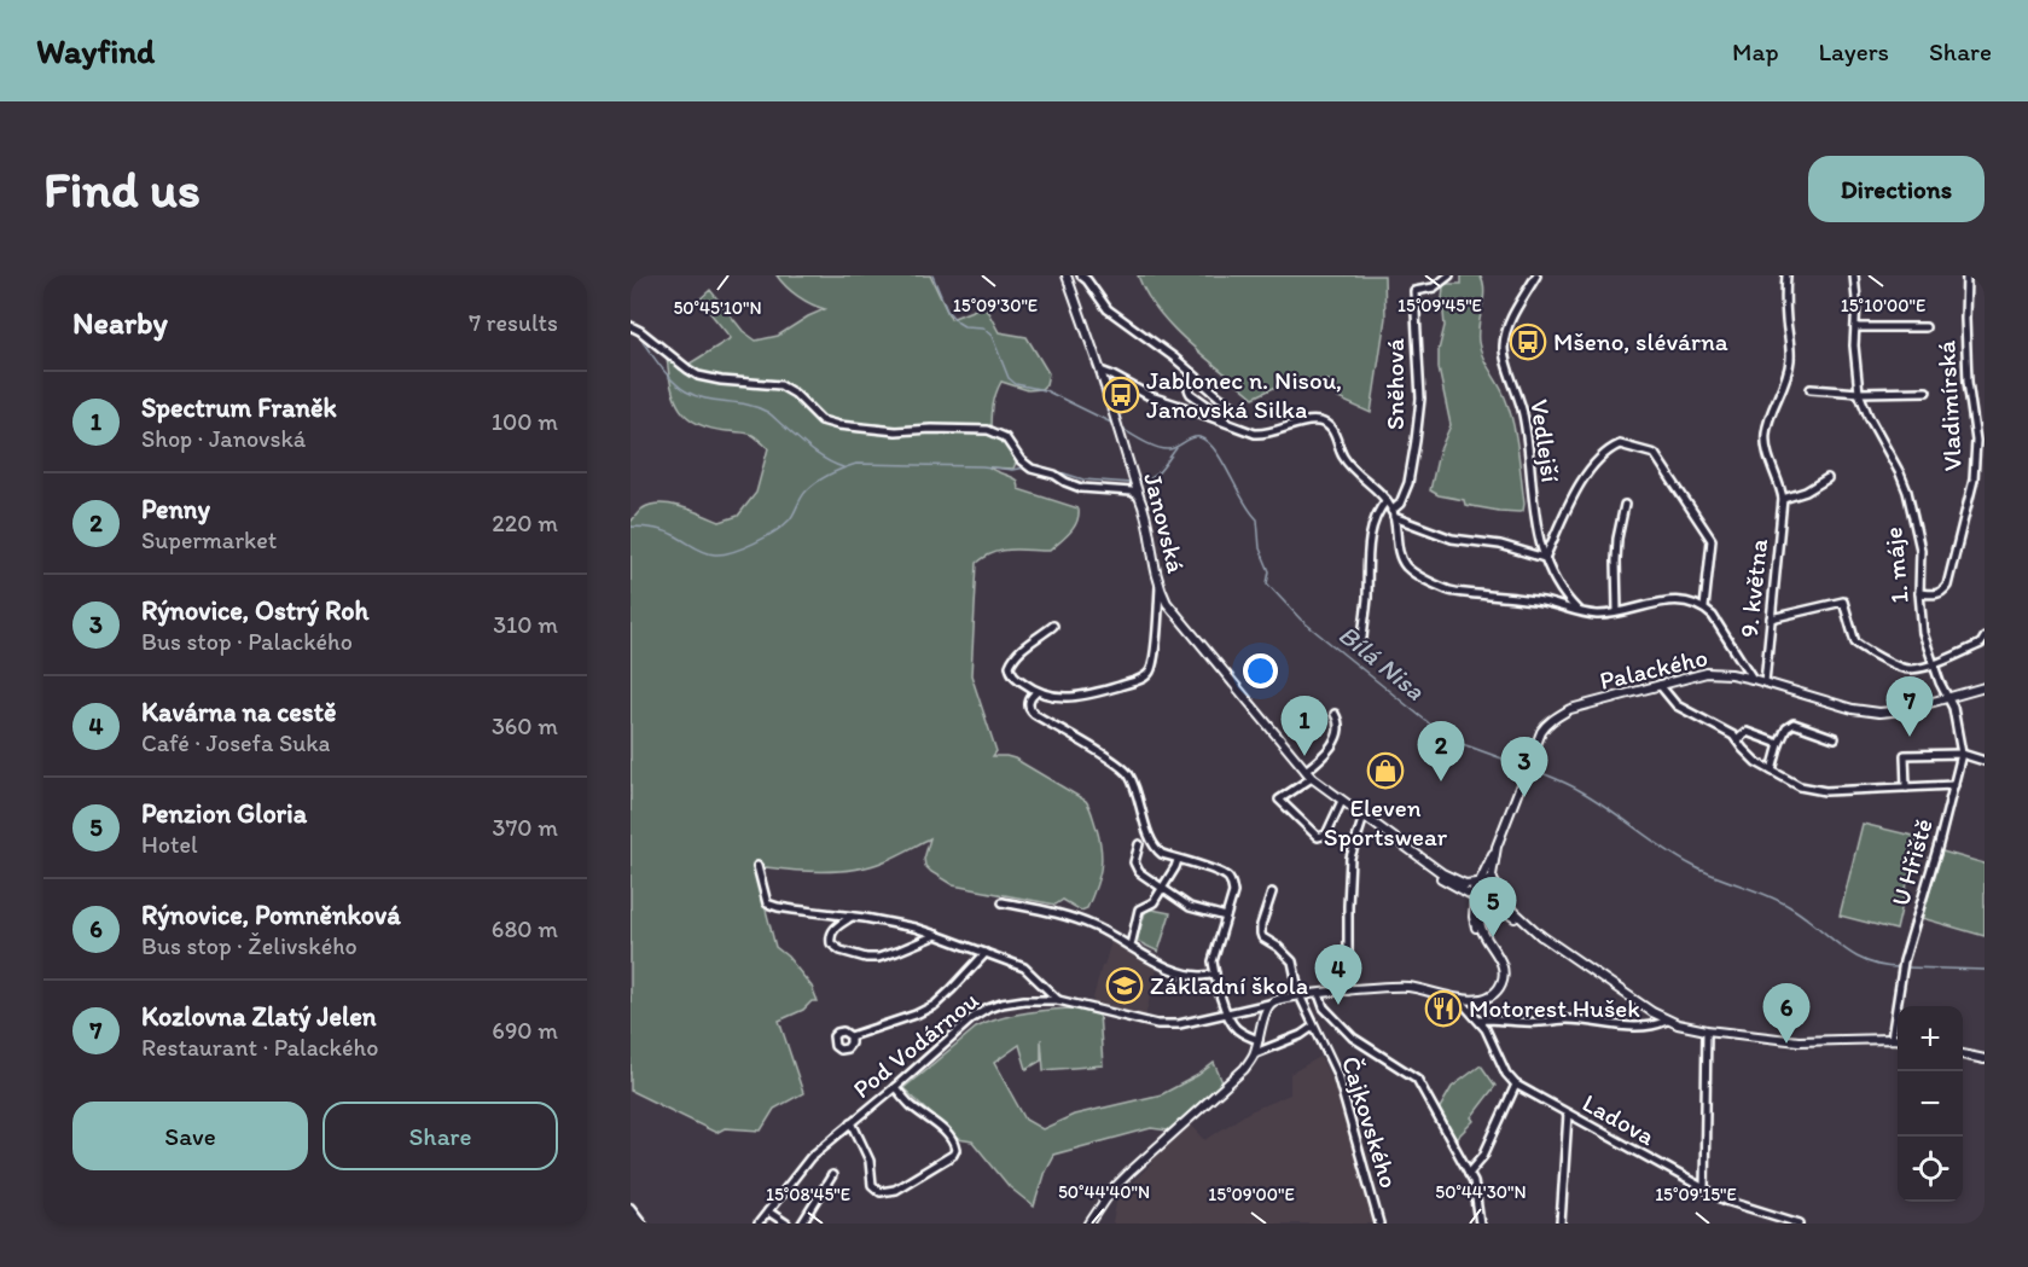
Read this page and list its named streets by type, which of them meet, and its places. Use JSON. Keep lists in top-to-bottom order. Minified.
{"streets":{"street":["Sněhová","Vladimírská","Vedlejší","Janovská","1. máje","9. května","Palackého","U Hřiště","Pod Vodárnou","Ladova","Čajkovského"]},"crossings":[["Vladimírská","1. máje"],["Janovská","Palackého"],["1. máje","Palackého"],["1. máje","U Hřiště"],["9. května","Palackého"],["Palackého","U Hřiště"]],"water":["Bílá Nisa"],"places":{"bus stop":["Mšeno, slévárna","Jablonec n. Nisou, Janovská Silka"],"shop":["Eleven Sportswear"],"school or university":["Základní škola"],"restaurant":["Motorest Hušek"]},"page":{"header":"Wayfind","nav":["Map","Layers","Share"],"buttons":["Directions",["Save","Share"]],"title":"Find us","heading":["Nearby","7 results"],"list":[{"mark":"1","name":"Spectrum Franěk","note":"Shop · Janovská","value":"100 m"},{"mark":"2","name":"Penny","note":"Supermarket","value":"220 m"},{"mark":"3","name":"Rýnovice, Ostrý Roh","note":"Bus stop · Palackého","value":"310 m"},{"mark":"4","name":"Kavárna na cestě","note":"Café · Josefa Suka","value":"360 m"},{"mark":"5","name":"Penzion Gloria","note":"Hotel","value":"370 m"},{"mark":"6","name":"Rýnovice, Pomněnková","note":"Bus stop · Želivského","value":"680 m"},{"mark":"7","name":"Kozlovna Zlatý Jelen","note":"Restaurant · Palackého","value":"690 m"}],"pins":["7","1","2","3","5","4","6"],"map_buttons":["+","−"]},"coordinates":["15°09'30\"E","15°09'45\"E","15°10'00\"E","50°45'10\"N","50°44'40\"N","50°44'30\"N","15°08'45\"E","15°09'00\"E","15°09'15\"E"]}
